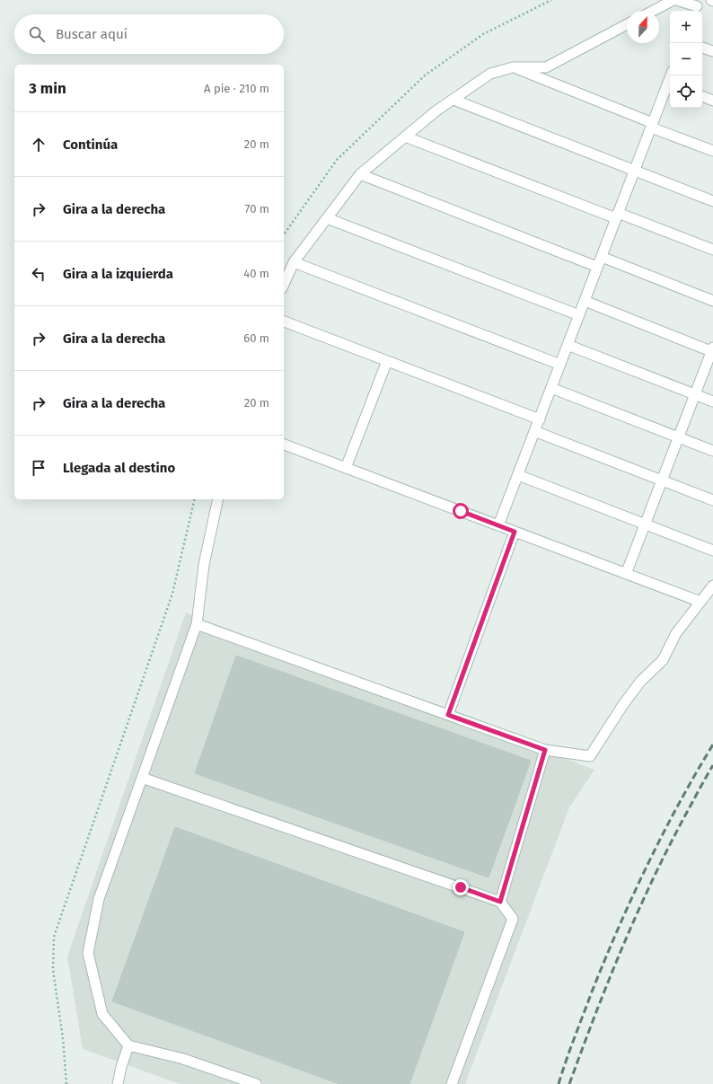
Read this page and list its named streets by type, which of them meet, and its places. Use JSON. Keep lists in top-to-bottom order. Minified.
{"north":"top","page":{"map_buttons":["+","−"],"search":"Buscar aquí","heading":["3 min","A pie · 210 m"],"list":[["Continúa","20 m"],["Gira a la derecha","70 m"],["Gira a la izquierda","40 m"],["Gira a la derecha","60 m"],["Gira a la derecha","20 m"],"Llegada al destino"]}}
